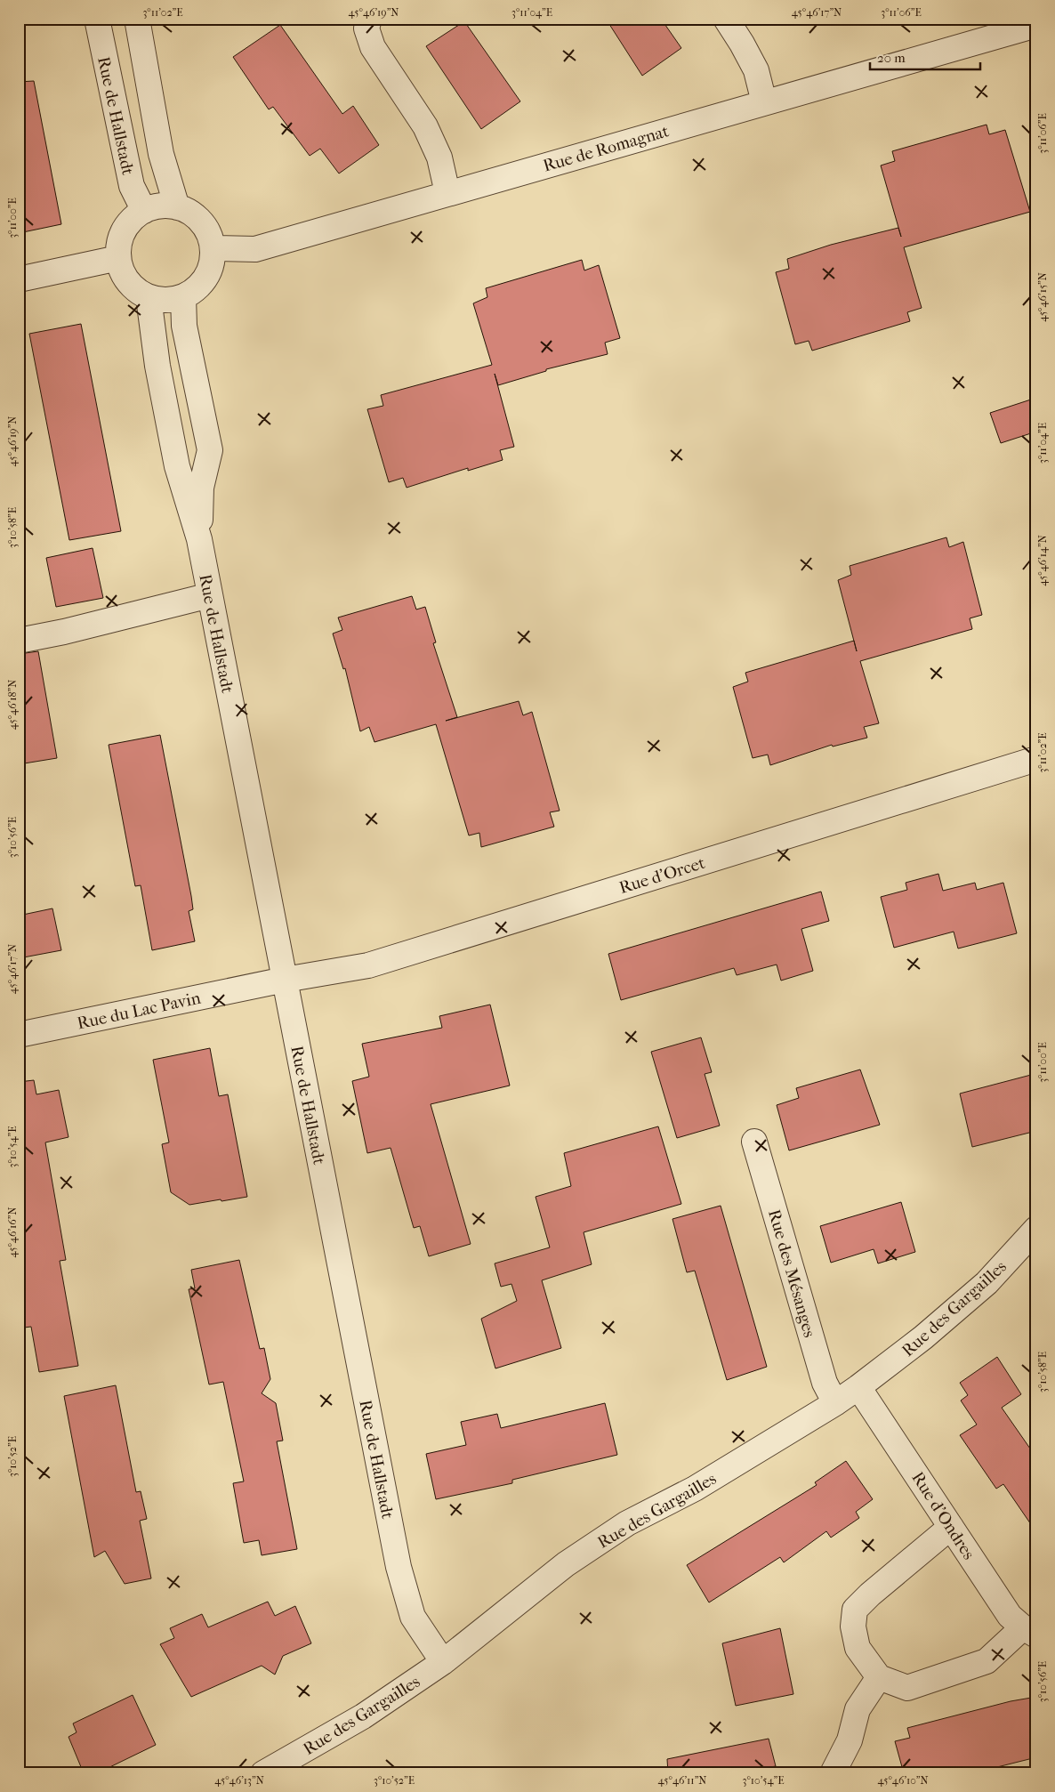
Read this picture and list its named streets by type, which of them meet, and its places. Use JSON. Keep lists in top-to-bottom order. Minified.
{"streets":{"street":["Rue de Hallstadt","Rue de Romagnat","Rue d'Orcet","Rue du Lac Pavin","Rue des Mésanges","Rue des Gargailles","Rue d'Ondres"]},"crossings":[["Rue de Hallstadt","Rue de Romagnat"],["Rue de Hallstadt","Rue d'Orcet"],["Rue de Hallstadt","Rue du Lac Pavin"],["Rue de Hallstadt","Rue des Gargailles"],["Rue d'Orcet","Rue du Lac Pavin"],["Rue des Mésanges","Rue des Gargailles"],["Rue des Gargailles","Rue d'Ondres"]],"scale_bar":"20 m","coordinates":["3°11'02\"E","45°46'19\"N","3°11'04\"E","45°46'17\"N","3°11'06\"E","3°11'00\"E","45°46'15\"N","3°10'58\"E","45°46'14\"N","45°46'18\"N","3°10'56\"E","3°10'54\"E","45°46'16\"N","3°10'52\"E","45°46'13\"N","45°46'11\"N","45°46'10\"N"]}
